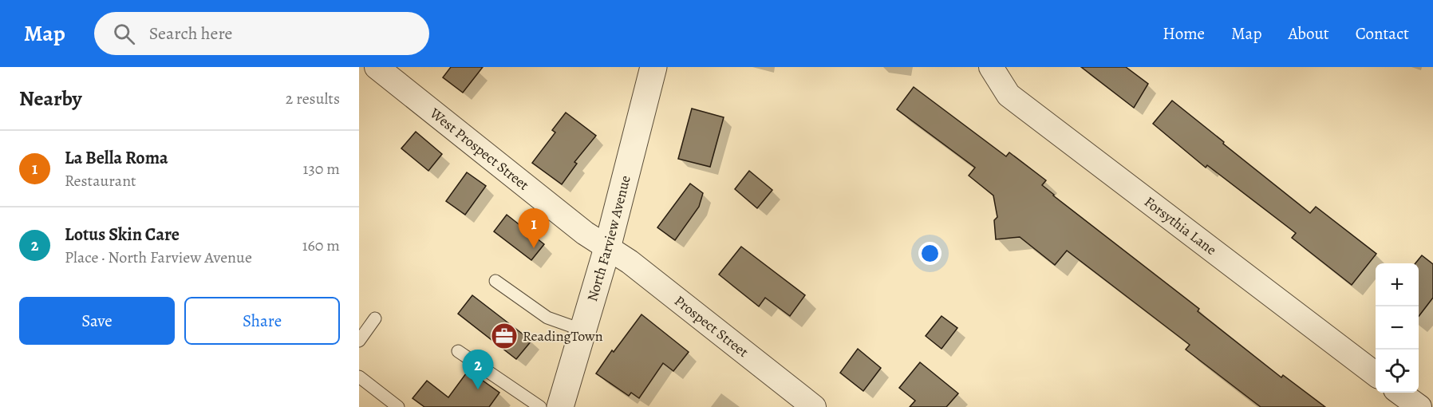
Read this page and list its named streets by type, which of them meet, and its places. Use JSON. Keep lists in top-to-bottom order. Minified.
{"streets":{"street":["West Prospect Street","Forsythia Lane","North Farview Avenue","Prospect Street"]},"crossings":[["West Prospect Street","North Farview Avenue"],["West Prospect Street","Prospect Street"],["North Farview Avenue","Prospect Street"]],"places":{"office":["ReadingTown"]},"page":{"header":"Map","search":"Search here","nav":["Home","Map","About","Contact"],"heading":["Nearby","2 results"],"list":[{"mark":"1","name":"La Bella Roma","note":"Restaurant","value":"130 m"},{"mark":"2","name":"Lotus Skin Care","note":"Place · North Farview Avenue","value":"160 m"}],"pins":["1","2"],"map_buttons":["+","−"],"buttons":["Save","Share"]}}
